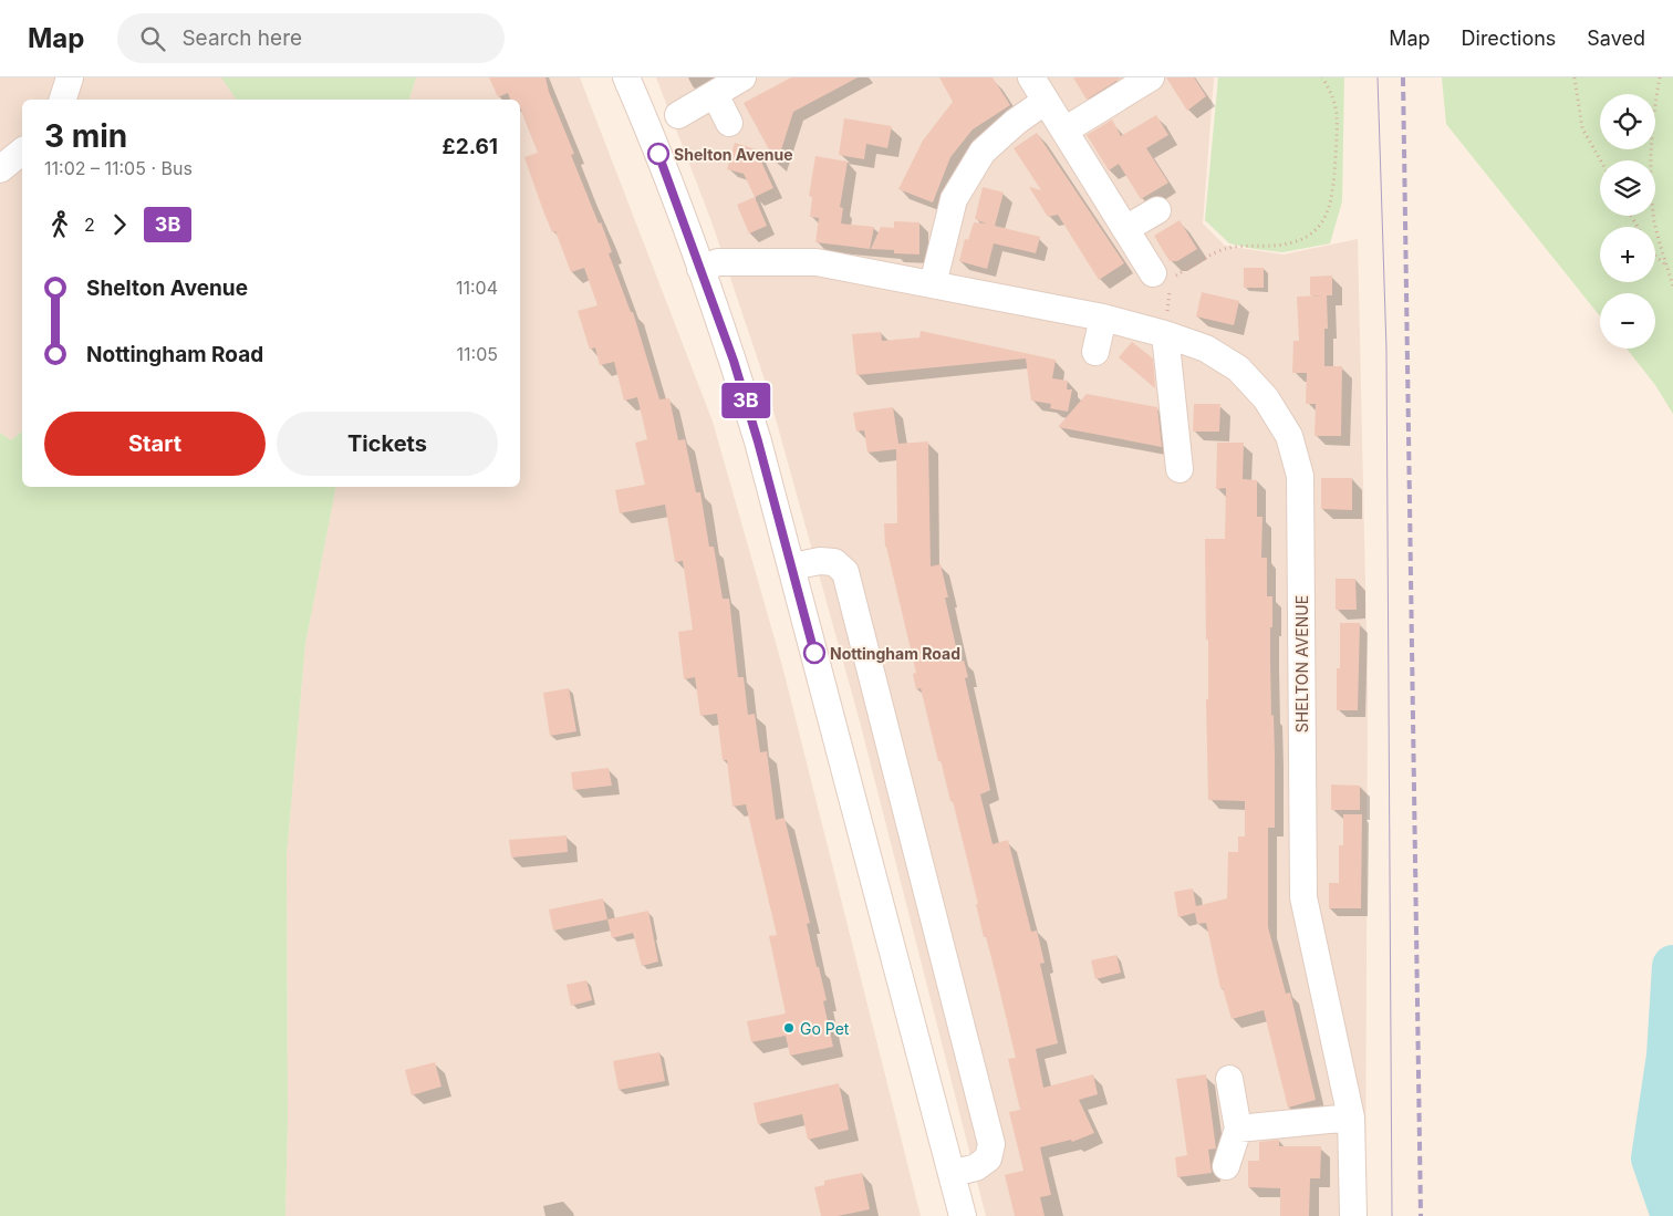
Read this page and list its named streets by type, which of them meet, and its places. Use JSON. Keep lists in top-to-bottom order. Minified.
{"streets":{"street":["SHELTON AVENUE"]},"places":["Shelton Avenue","Nottingham Road","Go Pet"],"lines":["bus line 3B"],"page":{"header":"Map","search":"Search here","nav":["Map","Directions","Saved"],"on_map":"3B","map_buttons":["+","−"],"heading":["3 min","11:02 – 11:05 · Bus","£2.61"],"legs":["2","3B"],"list":[{"name":"Shelton Avenue","value":"11:04"},{"name":"Nottingham Road","value":"11:05"}],"buttons":["Start","Tickets"]}}
